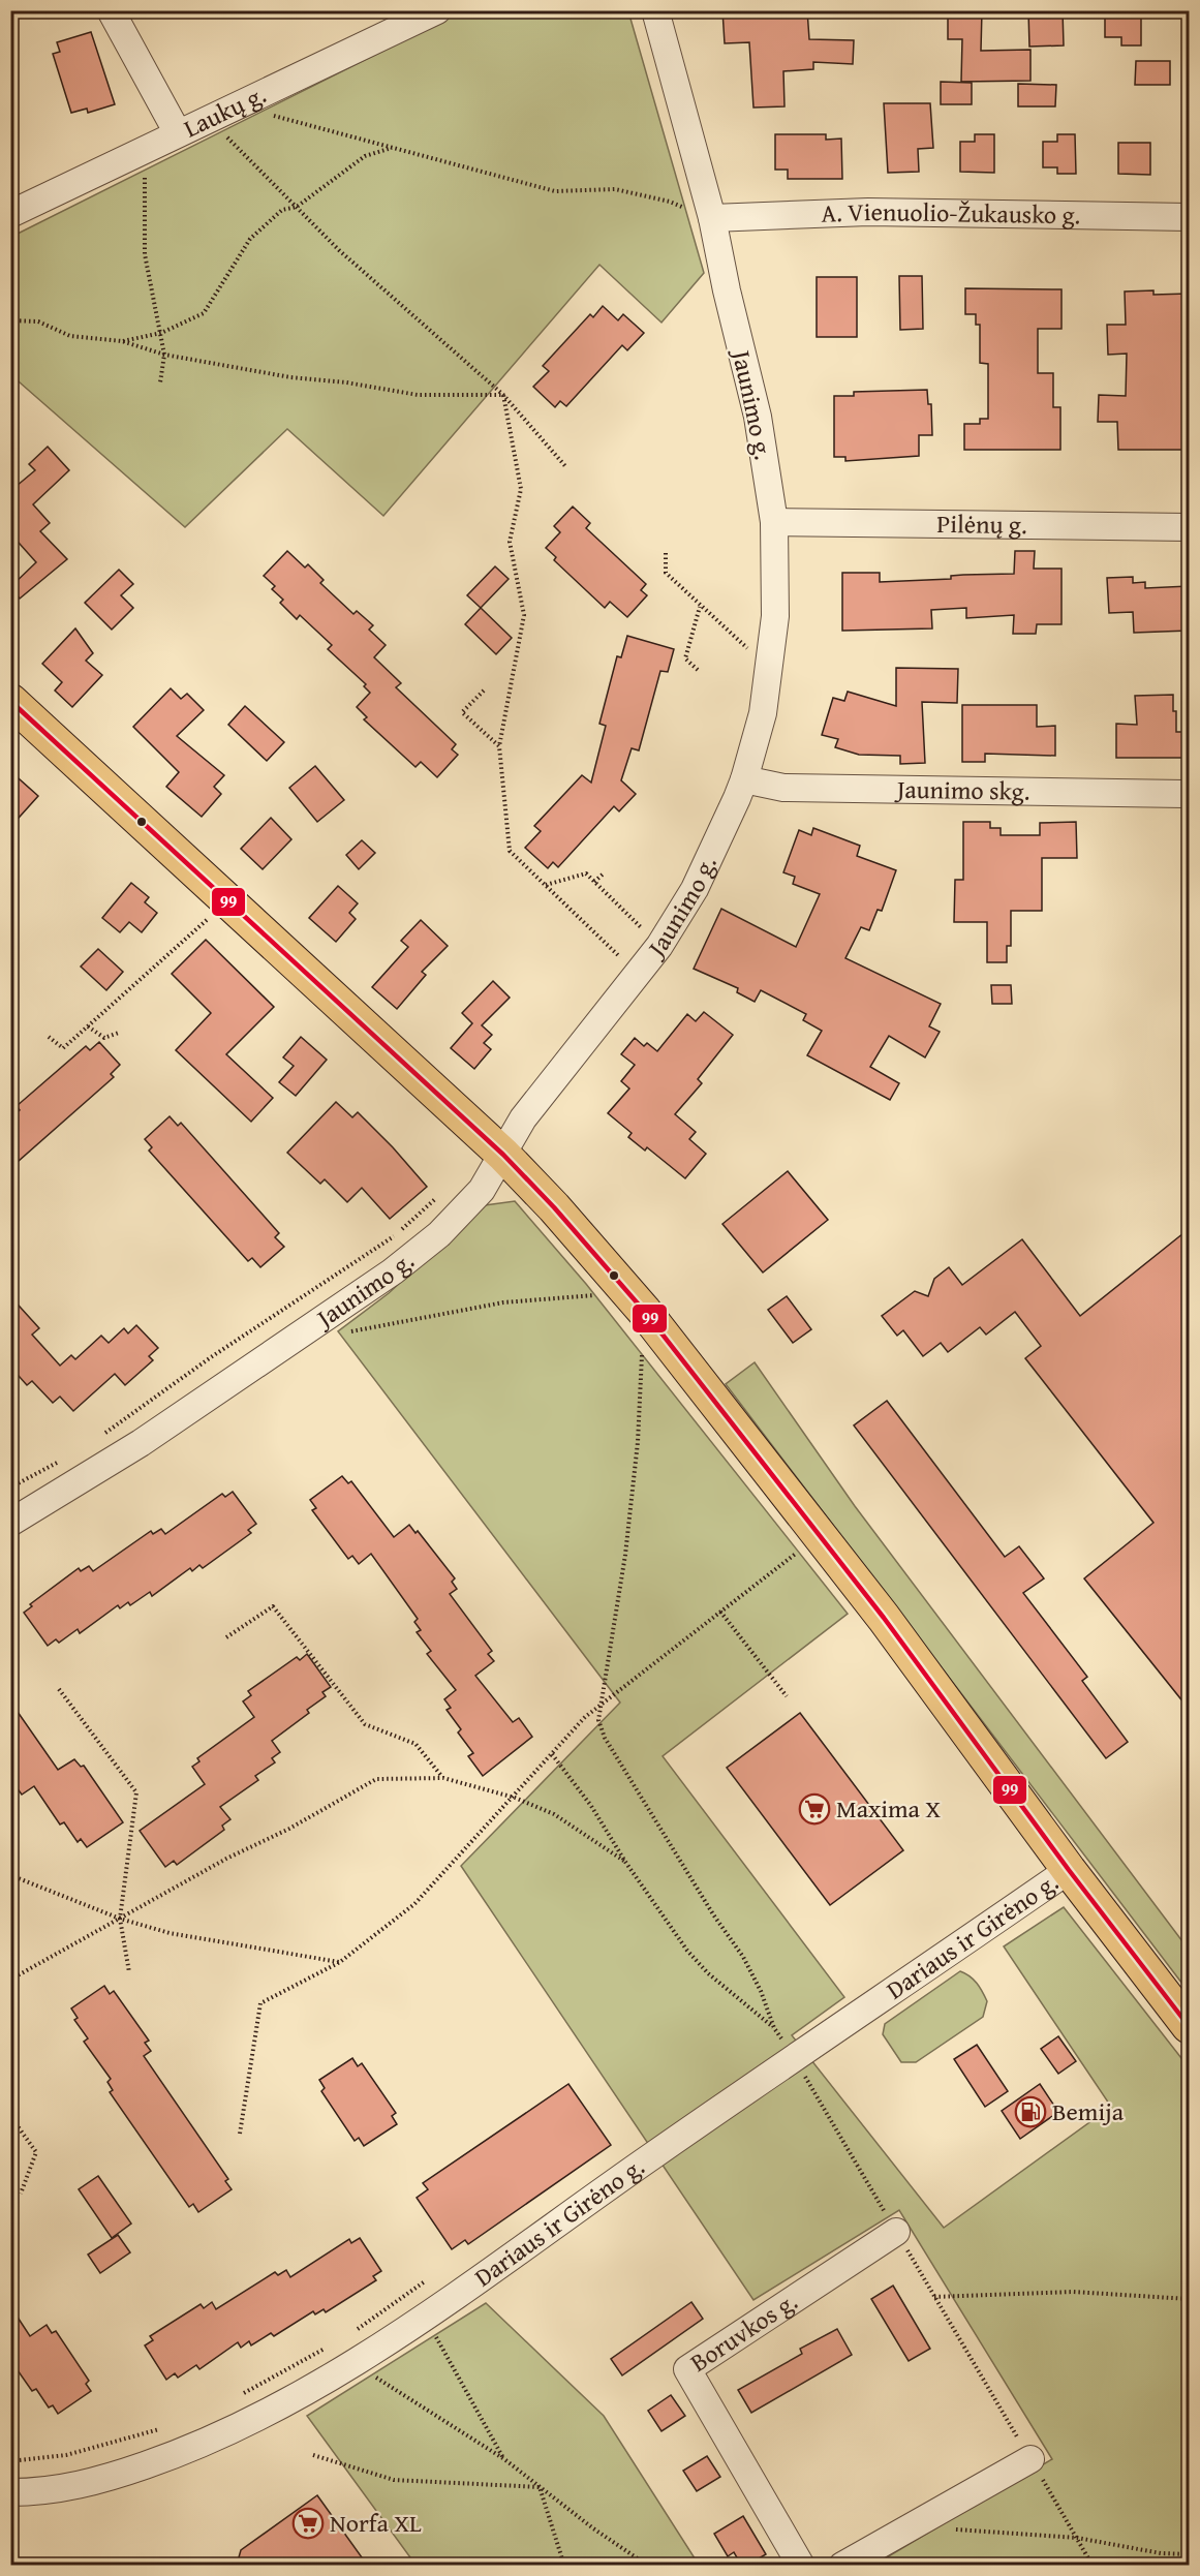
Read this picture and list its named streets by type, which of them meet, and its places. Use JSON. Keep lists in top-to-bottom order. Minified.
{"streets":{"street":["Laukų g.","A. Vienuolio-Žukausko g.","Jaunimo g.","Pilėnų g.","Jaunimo skg.","Dariaus ir Girėno g.","Boruvkos g."]},"crossings":[["A. Vienuolio-Žukausko g.","Jaunimo g."],["Jaunimo g.","Pilėnų g."],["Jaunimo g.","Jaunimo skg."]],"places":{"supermarket":["Maxima X","Norfa XL"],"fuel station":["Bemija"]},"lines":["transit line 99"]}
